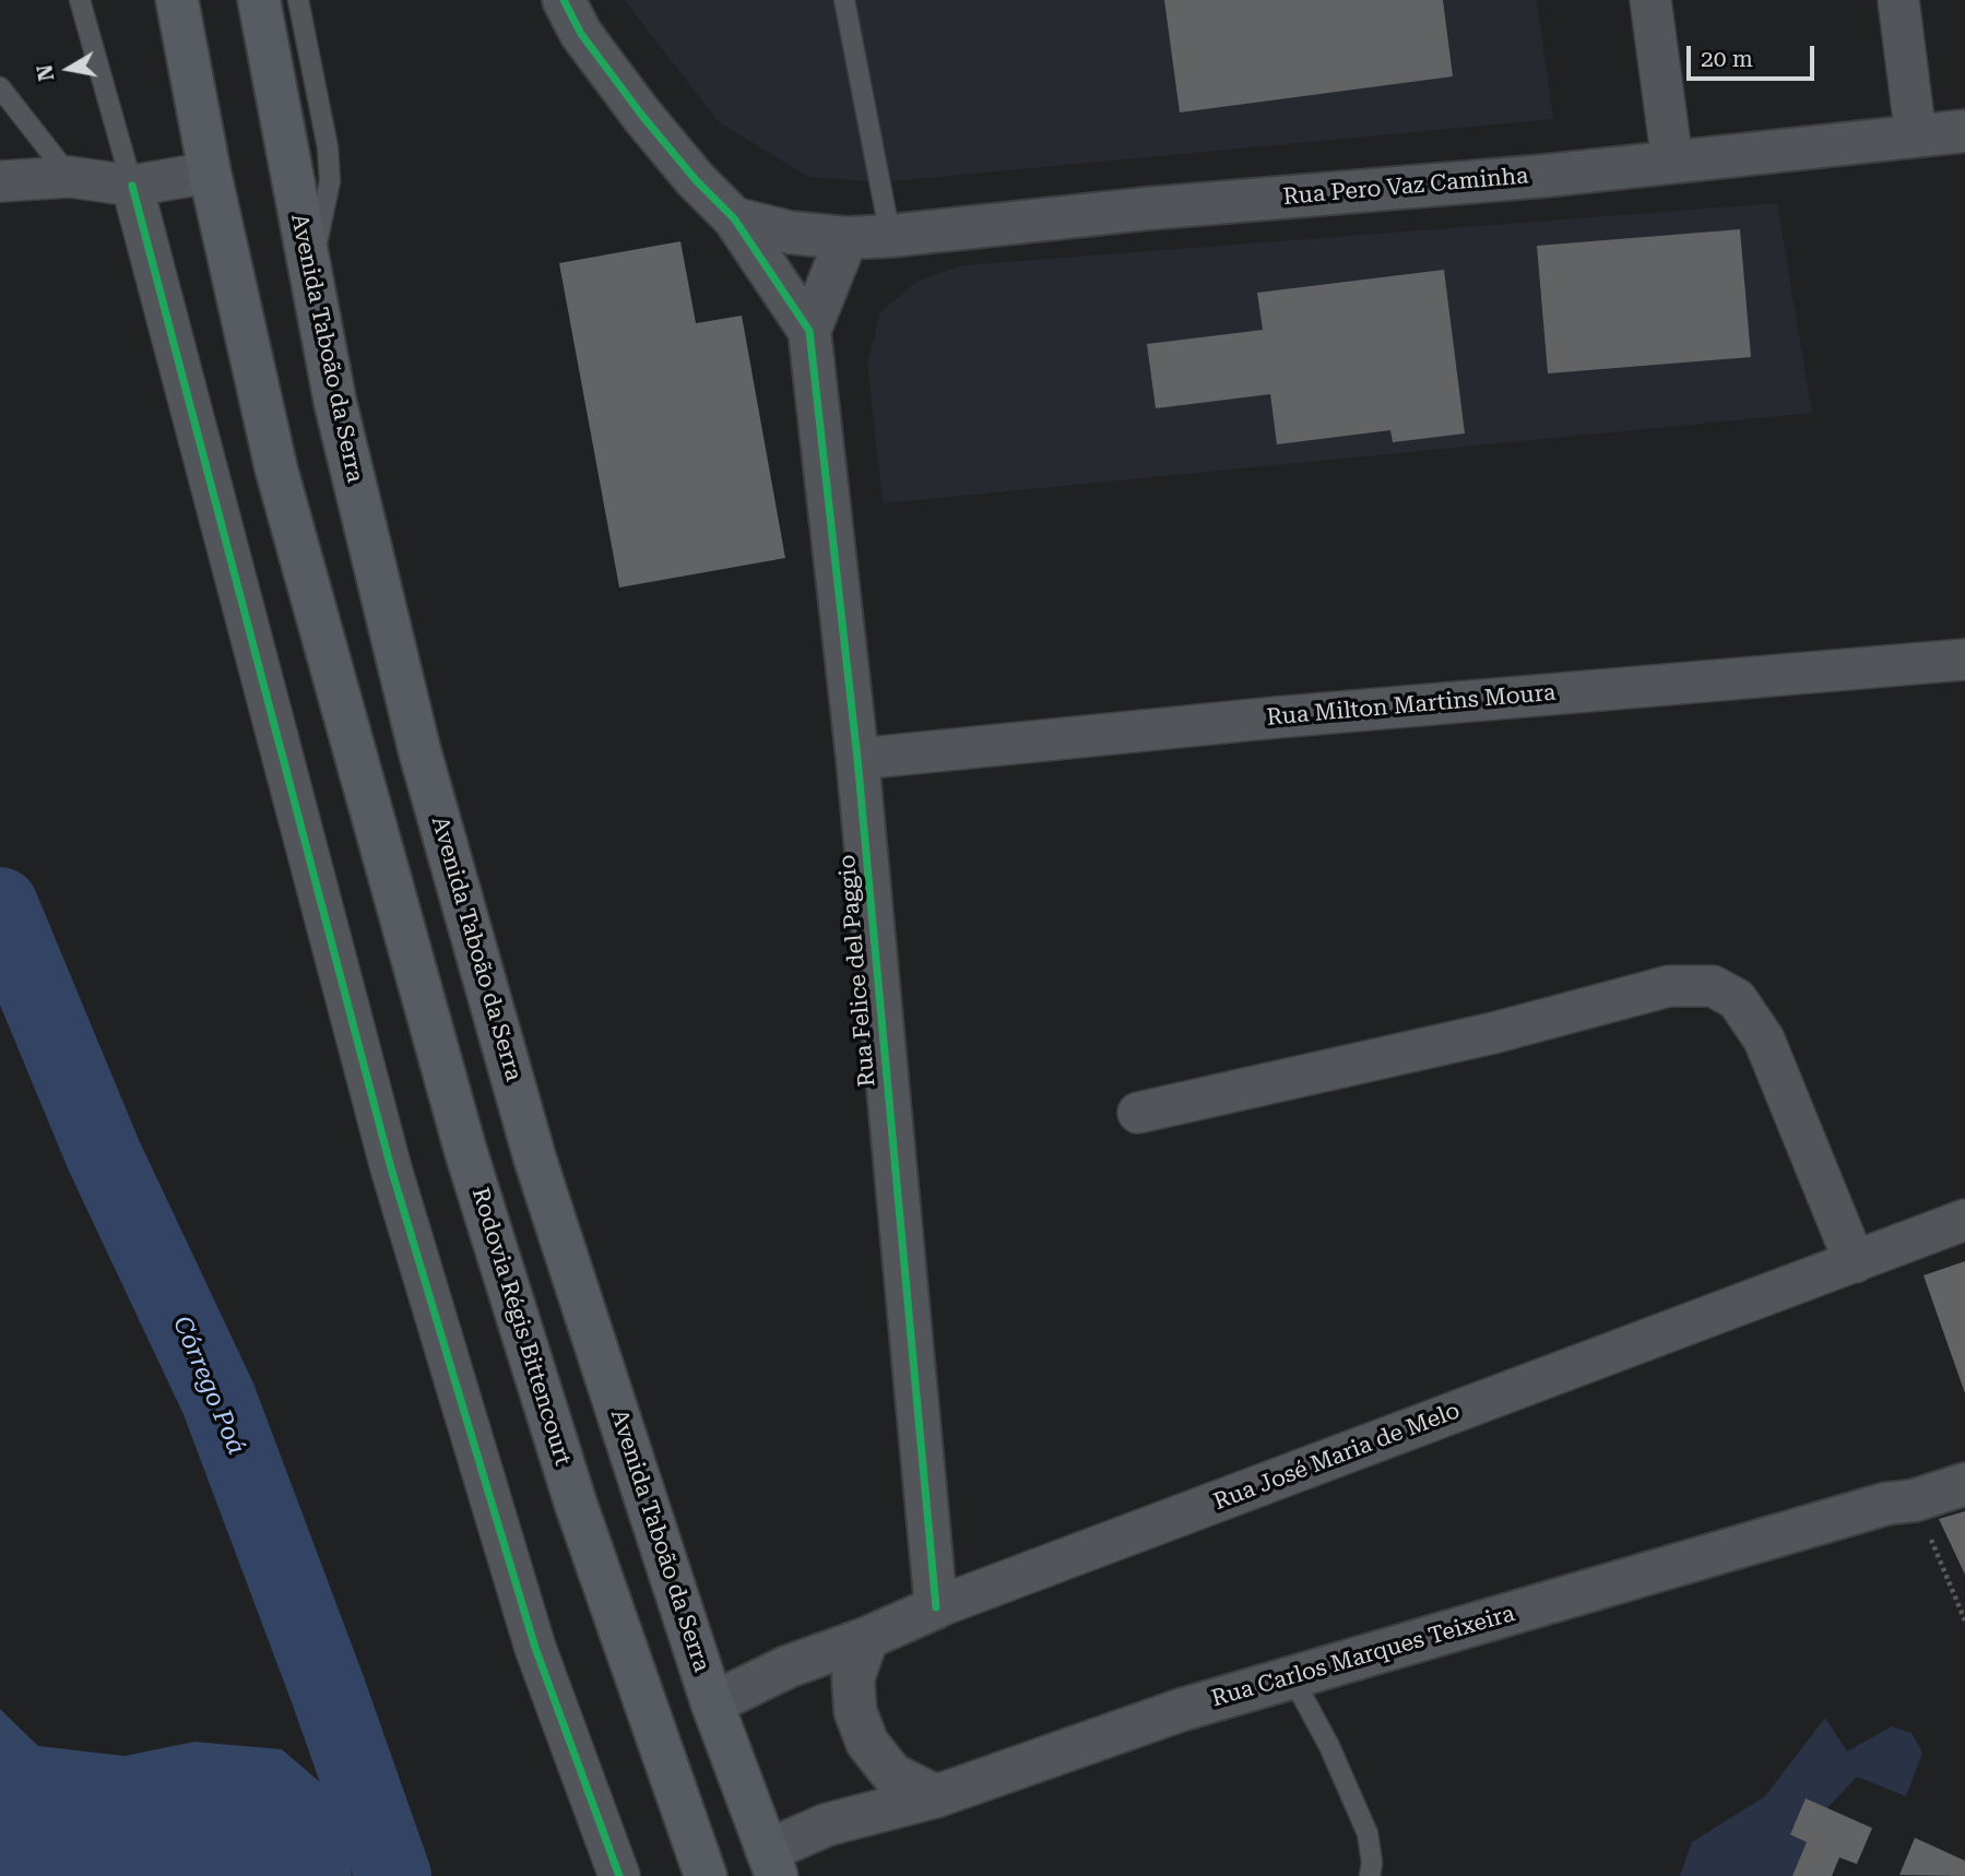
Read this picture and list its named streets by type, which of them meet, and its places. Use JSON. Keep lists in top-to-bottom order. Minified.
{"streets":{"highway":["Avenida Taboão da Serra","Rodovia Régis Bittencourt"],"street":["Rua Pero Vaz Caminha","Rua Milton Martins Moura","Rua Felice del Paggio","Rua José Maria de Melo","Rua Carlos Marques Teixeira"]},"crossings":[["Avenida Taboão da Serra","Rua José Maria de Melo"],["Avenida Taboão da Serra","Rua Carlos Marques Teixeira"],["Rua Milton Martins Moura","Rua Felice del Paggio"],["Rua Felice del Paggio","Rua José Maria de Melo"]],"water":["Córrego Poá"],"scale_bar":"20 m","north":"left"}
